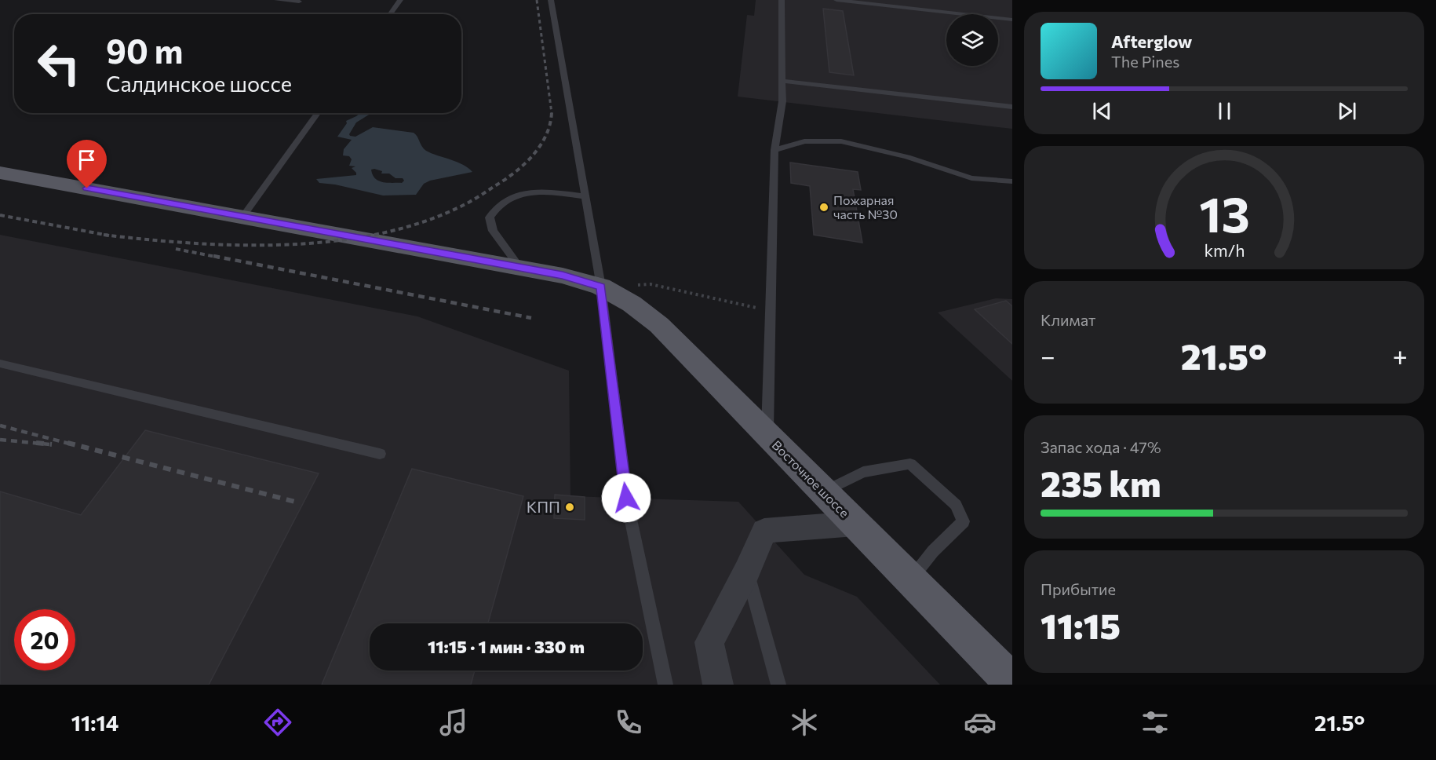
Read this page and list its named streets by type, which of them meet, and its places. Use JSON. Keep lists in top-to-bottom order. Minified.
{"streets":{"main road":["Восточное шоссе"]},"places":["Пожарная часть №30","КПП"],"page":{"turn":["90 m","Салдинское шоссе"],"song":["Afterglow","The Pines"],"tile":["Климат",["Запас хода · 47%","235 km"],["Прибытие","11:15"]],"heat":["−","21.5°","+"],"limit":"20","trip":"11:15 · 1 мин · 330 m","tabs":["11:14","21.5°"],"gauge":["13","km/h"]}}
